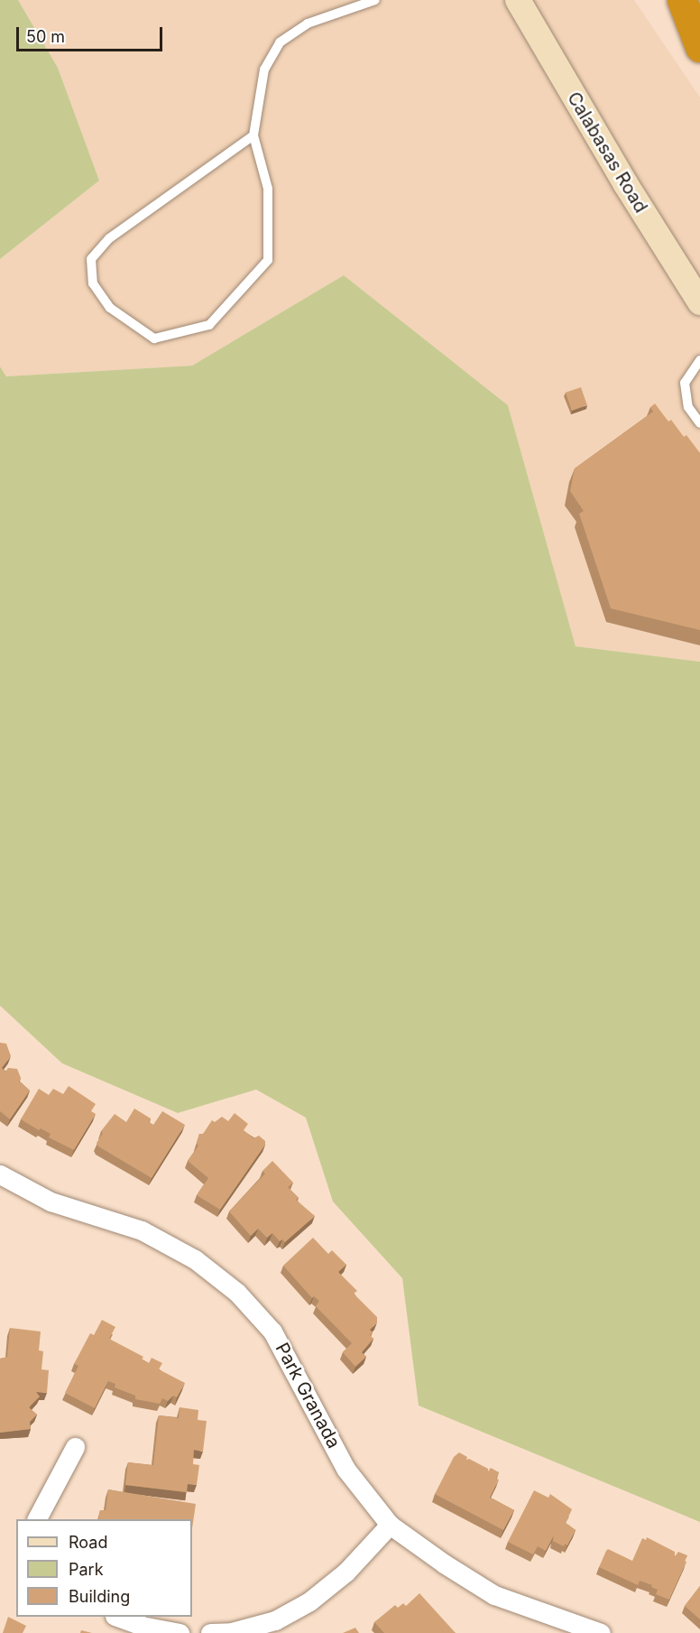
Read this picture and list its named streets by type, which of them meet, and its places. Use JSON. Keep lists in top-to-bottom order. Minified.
{"streets":{"main road":["Calabasas Road"],"street":["Park Granada"]},"legend":["Road","Park","Building"],"scale_bar":"50 m"}
